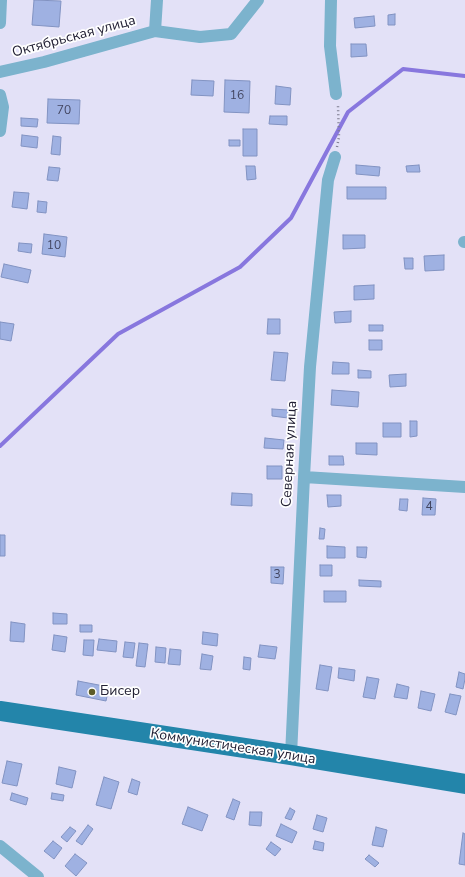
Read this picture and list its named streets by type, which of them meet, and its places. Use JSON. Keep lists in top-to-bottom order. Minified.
{"streets":{"main road":["Коммунистическая улица"],"street":["Октябрьская улица","Северная улица"]},"crossings":[["Северная улица","Коммунистическая улица"]],"places":["Бисер"],"house_numbers":["16","70","10","4","3"]}
